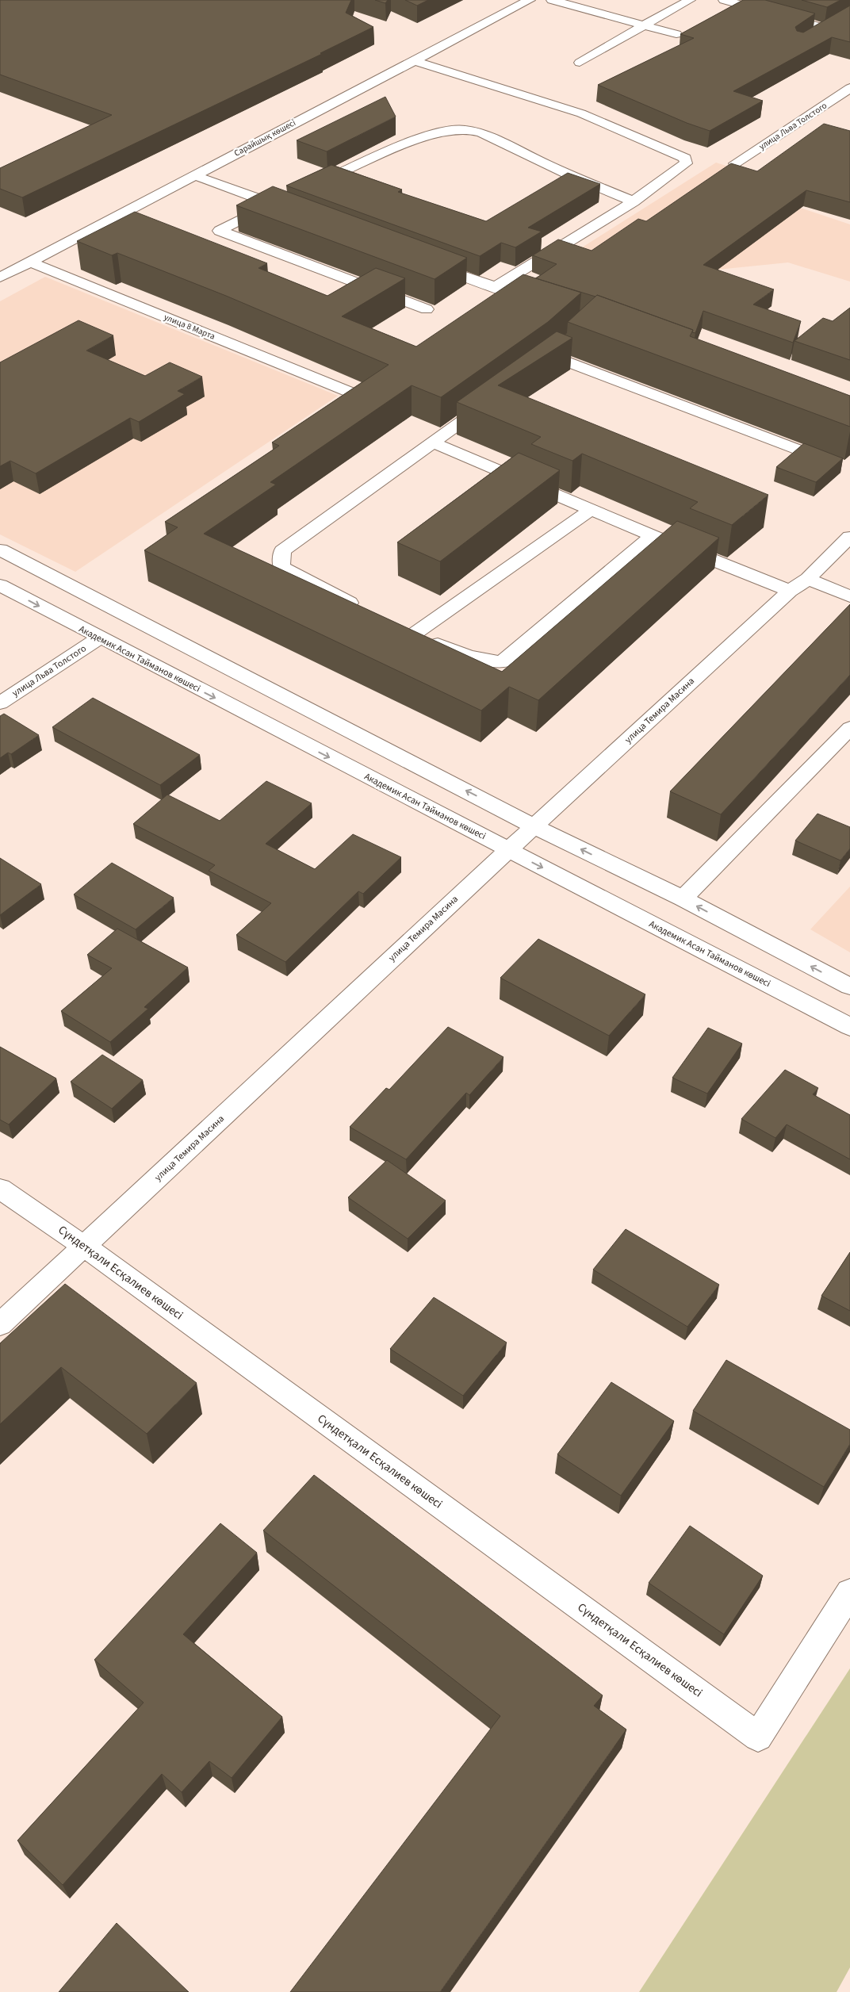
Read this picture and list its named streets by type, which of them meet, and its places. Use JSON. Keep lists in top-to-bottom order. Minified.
{"streets":{"street":["улица Льва Толстого","Сарайшық көшесі","улица 8 Марта","Академик Асан Тайманов көшесі","улица Темира Масина","Сүндетқали Есқалиев көшесі"]},"crossings":[["улица Льва Толстого","Академик Асан Тайманов көшесі"],["Сарайшық көшесі","улица 8 Марта"],["Академик Асан Тайманов көшесі","улица Темира Масина"],["улица Темира Масина","Сүндетқали Есқалиев көшесі"]]}
